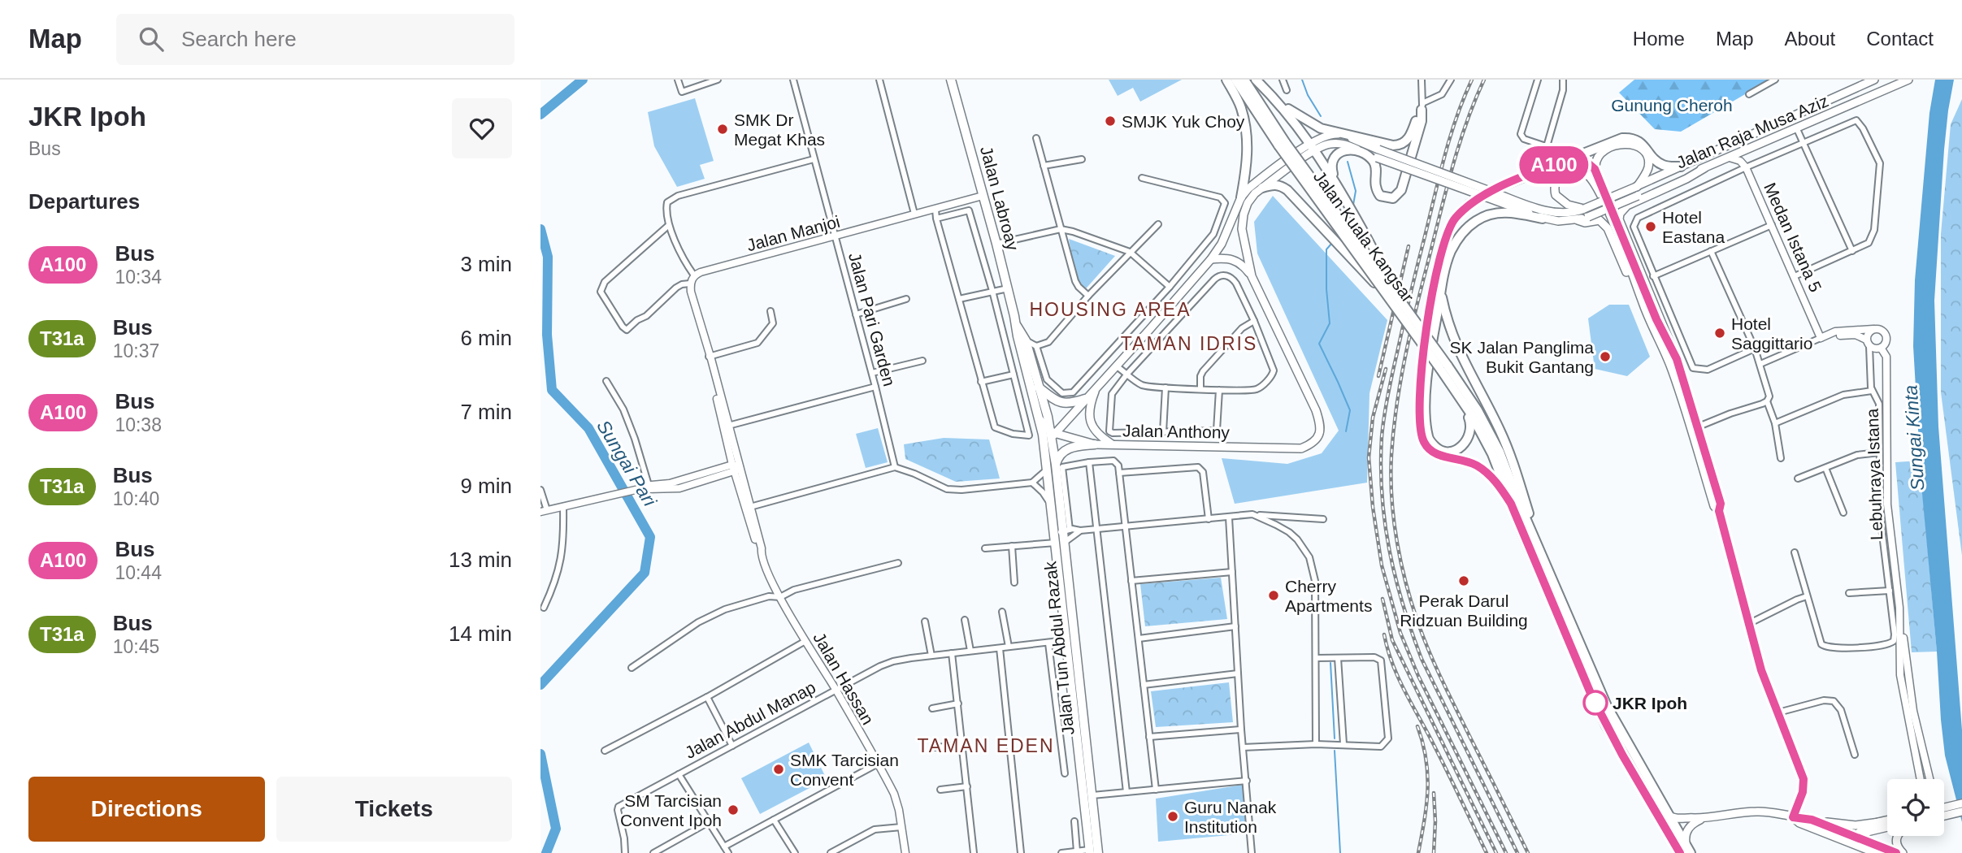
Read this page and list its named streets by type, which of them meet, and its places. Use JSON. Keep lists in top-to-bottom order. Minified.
{"streets":{"highway":["Jalan Kuala Kangsar"],"main road":["Jalan Raja Musa Aziz","Jalan Labroay","Jalan Anthony","Jalan Tun Abdul Razak"],"street":["Jalan Manjoi","Medan Istana 5","Jalan Pari Garden","Lebuhraya Istana","Jalan Hassan","Jalan Abdul Manap"]},"crossings":[["Jalan Raja Musa Aziz","Medan Istana 5"],["Jalan Labroay","Jalan Manjoi"],["Jalan Labroay","Jalan Tun Abdul Razak"],["Jalan Manjoi","Jalan Pari Garden"],["Jalan Anthony","Jalan Tun Abdul Razak"],["Jalan Tun Abdul Razak","Jalan Abdul Manap"],["Jalan Hassan","Jalan Abdul Manap"]],"districts":["HOUSING AREA","TAMAN IDRIS","TAMAN EDEN"],"water":["Sungai Kinta","Sungai Pari"],"parks":["Gunung Cheroh"],"places":["SMJK Yuk Choy","SMK Dr Megat Khas","Hotel Eastana","Hotel Saggittario","SK Jalan Panglima Bukit Gantang","Perak Darul Ridzuan Building","Cherry Apartments","JKR Ipoh","SMK Tarcisian Convent","SM Tarcisian Convent Ipoh","Guru Nanak Institution"],"lines":["bus line A100"],"page":{"header":"Map","search":"Search here","nav":["Home","Map","About","Contact"],"heading":[["JKR Ipoh","Bus"],"Departures"],"on_map":"A100","list":[{"mark":"A100","name":"Bus","note":"10:34","value":"3 min"},{"mark":"T31a","name":"Bus","note":"10:37","value":"6 min"},{"mark":"A100","name":"Bus","note":"10:38","value":"7 min"},{"mark":"T31a","name":"Bus","note":"10:40","value":"9 min"},{"mark":"A100","name":"Bus","note":"10:44","value":"13 min"},{"mark":"T31a","name":"Bus","note":"10:45","value":"14 min"}],"buttons":["Directions","Tickets"]}}
